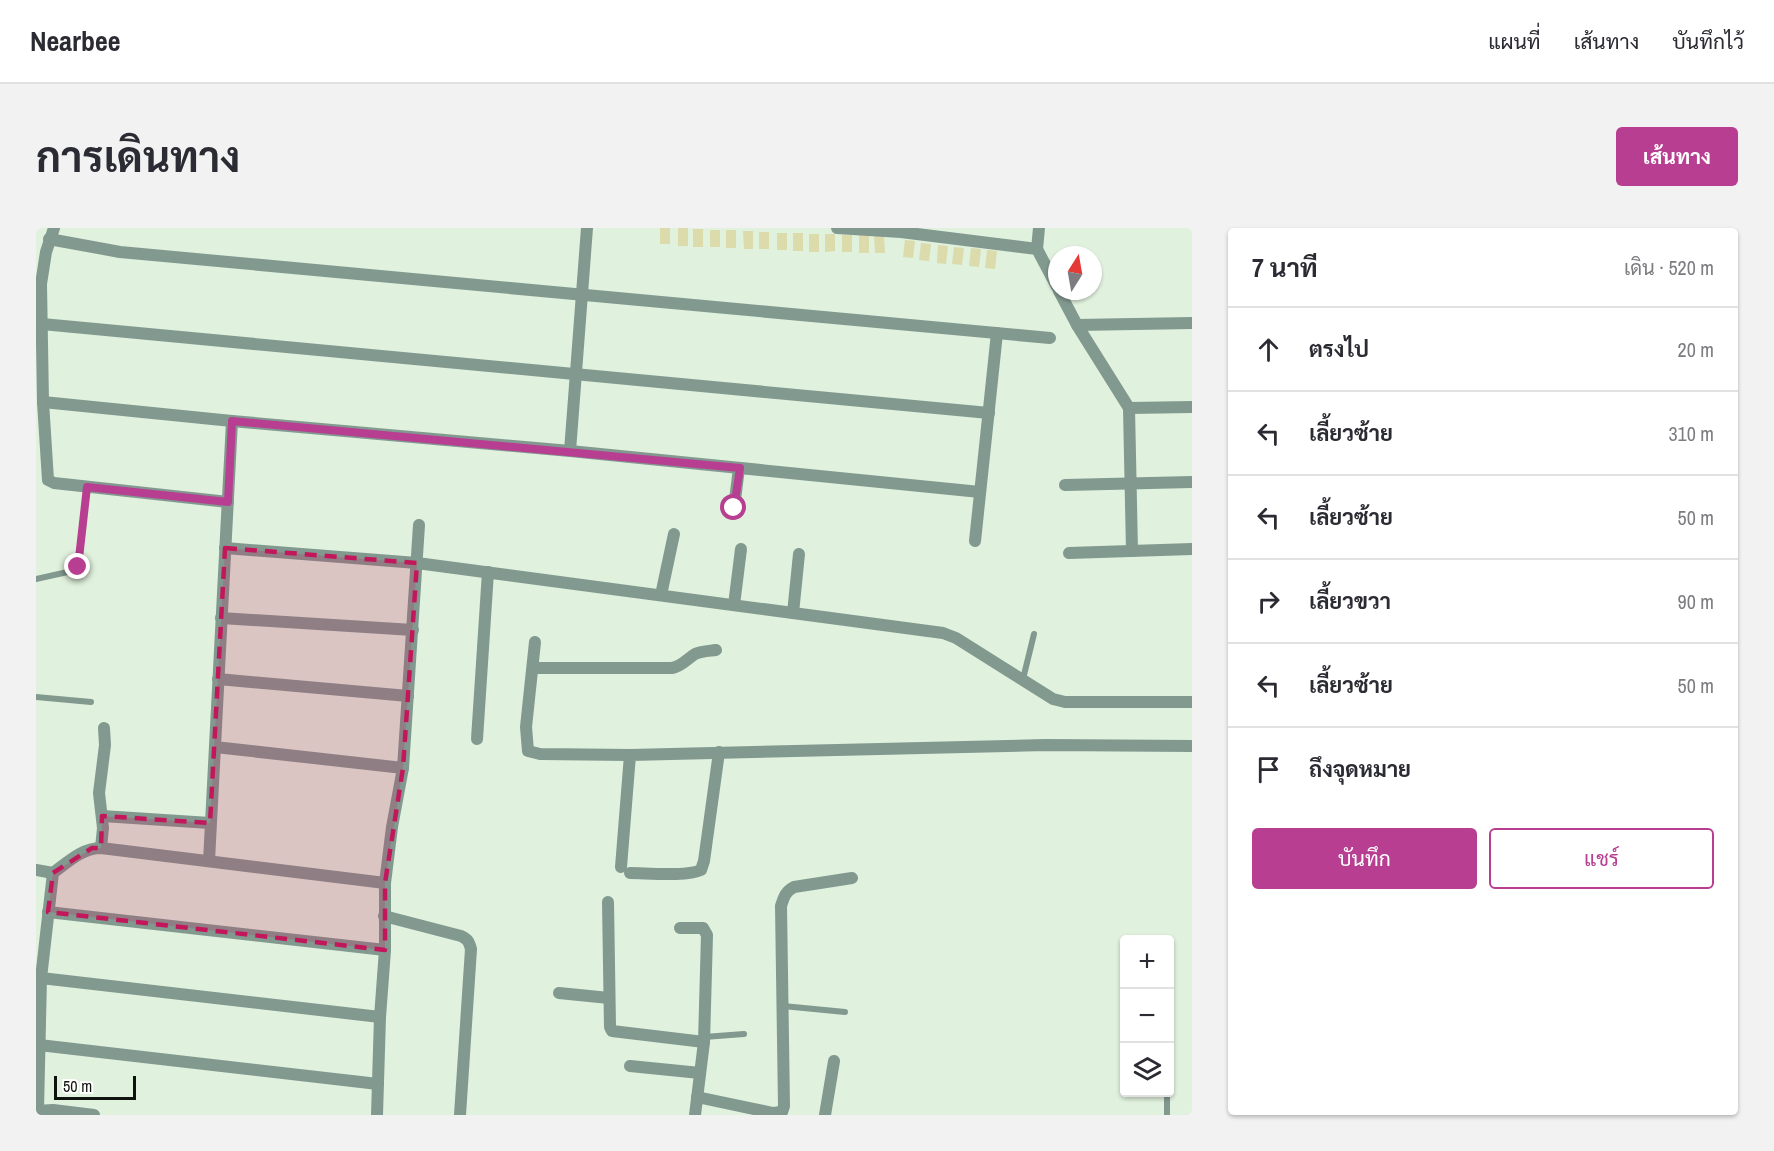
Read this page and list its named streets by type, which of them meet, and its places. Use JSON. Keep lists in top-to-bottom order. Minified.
{"scale_bar":"50 m","north":"top","page":{"header":"Nearbee","nav":["แผนที่","เส้นทาง","บันทึกไว้"],"title":"การเดินทาง","buttons":["เส้นทาง",["บันทึก","แชร์"]],"heading":["7 นาที","เดิน · 520 m"],"list":[["ตรงไป","20 m"],["เลี้ยวซ้าย","310 m"],["เลี้ยวซ้าย","50 m"],["เลี้ยวขวา","90 m"],["เลี้ยวซ้าย","50 m"],"ถึงจุดหมาย"],"map_buttons":["+","−"],"scale":"50 m"}}
